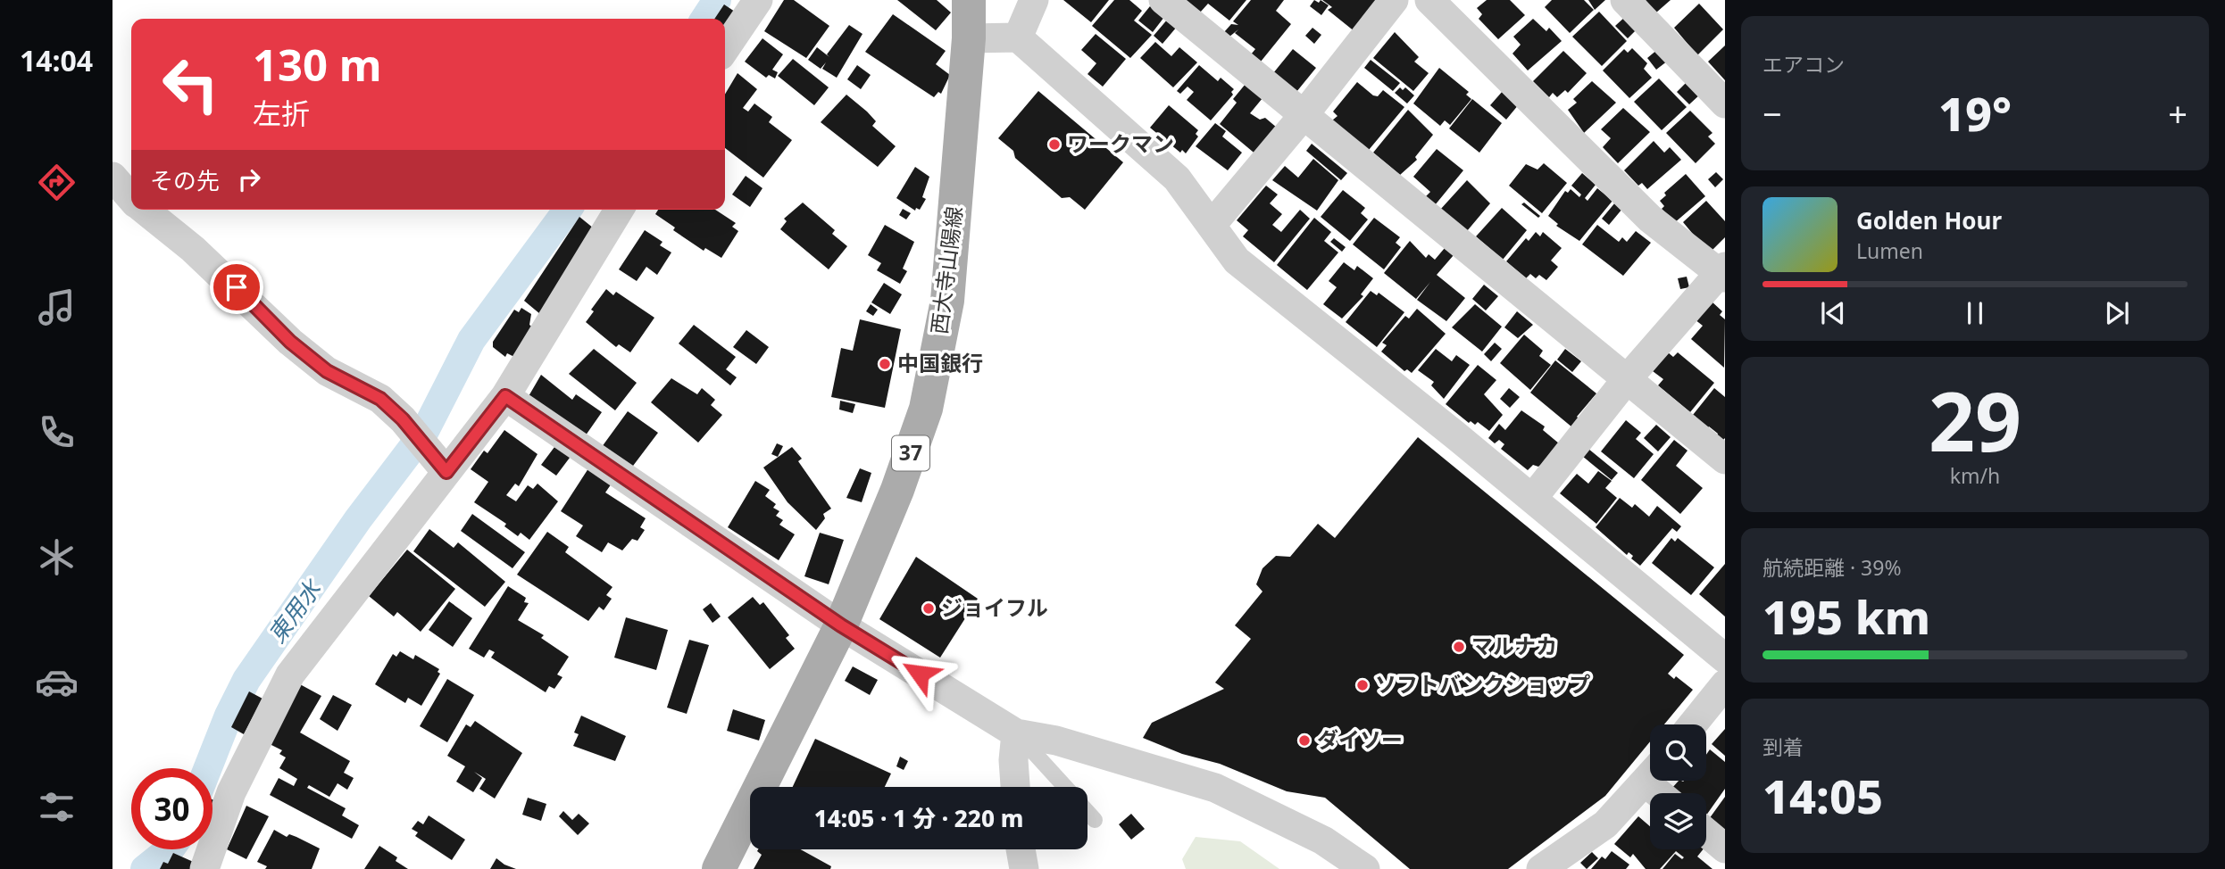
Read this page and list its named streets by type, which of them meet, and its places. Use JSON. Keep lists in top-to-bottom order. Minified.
{"streets":{"main road":["西大寺山陽線","37"]},"water":["東用水"],"places":["ワークマン","中国銀行","ジョイフル","マルナカ","ソフトバンクショップ","ダイソー"],"page":{"tabs":"14:04","tile":["エアコン",["29","km/h"],["航続距離 · 39%","195 km"],["到着","14:05"]],"turn":["130 m","左折"],"heat":["−","19°","+"],"then":"その先","song":["Golden Hour","Lumen"],"limit":"30","trip":"14:05 · 1 分 · 220 m"}}
